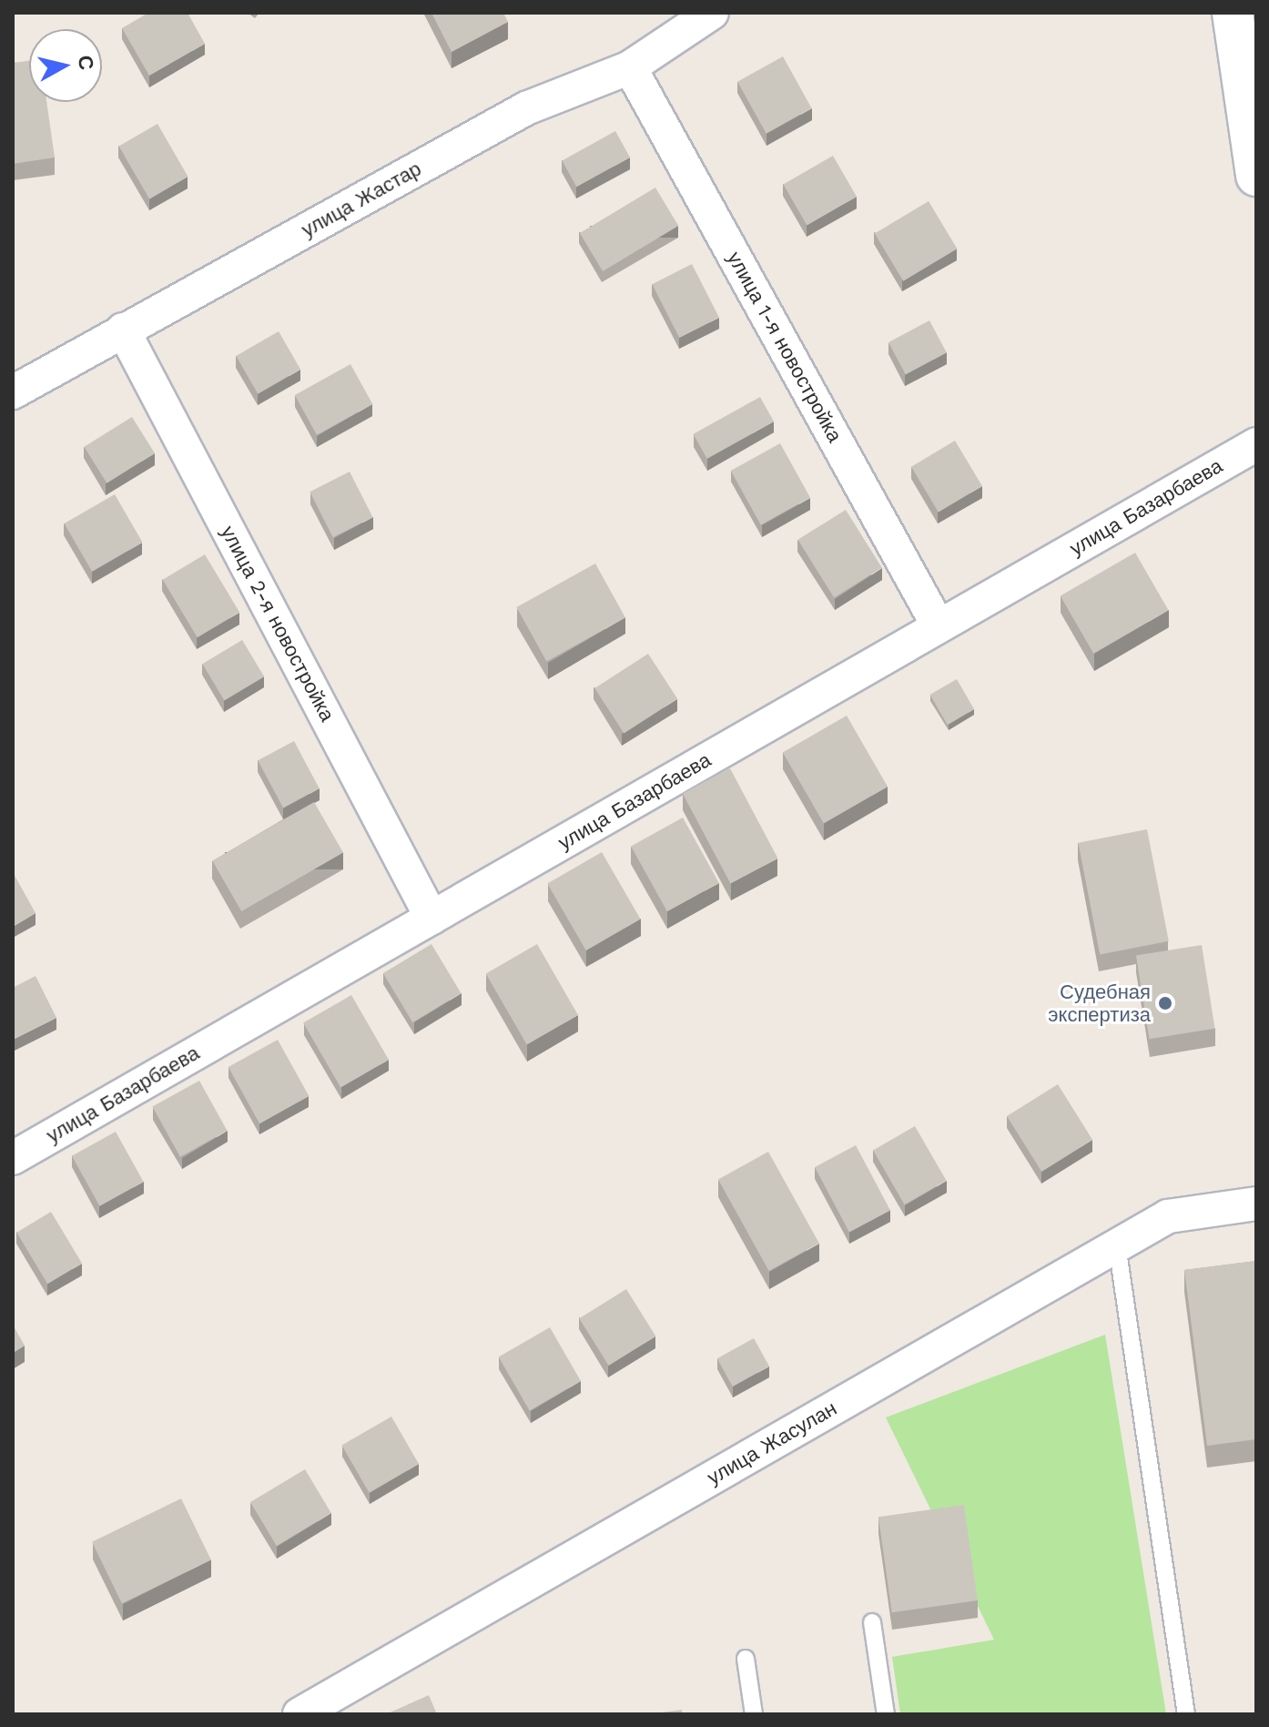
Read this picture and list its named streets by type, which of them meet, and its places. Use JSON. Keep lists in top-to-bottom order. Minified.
{"streets":{"street":["улица Жастар","улица 1-я новостройка","улица Базарбаева","улица 2-я новостройка","улица Жасулан"]},"crossings":[["улица Жастар","улица 1-я новостройка"],["улица Жастар","улица 2-я новостройка"],["улица 1-я новостройка","улица Базарбаева"],["улица Базарбаева","улица 2-я новостройка"]],"places":["Судебная экспертиза"],"north":"right"}
